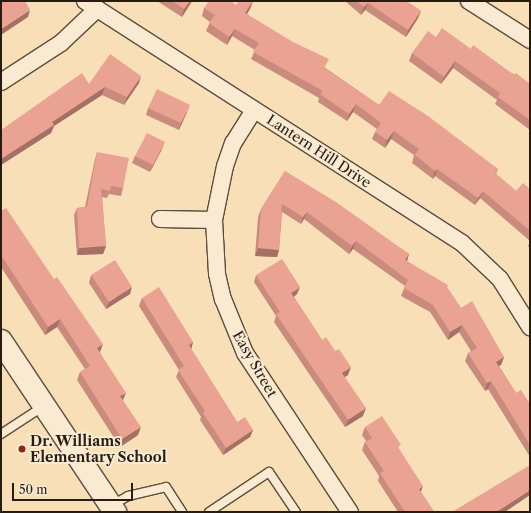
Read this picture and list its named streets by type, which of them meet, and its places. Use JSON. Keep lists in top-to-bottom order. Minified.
{"streets":{"street":["Lantern Hill Drive","Easy Street"]},"crossings":[["Lantern Hill Drive","Easy Street"]],"places":["Dr. Williams Elementary School"],"scale_bar":"50 m"}
